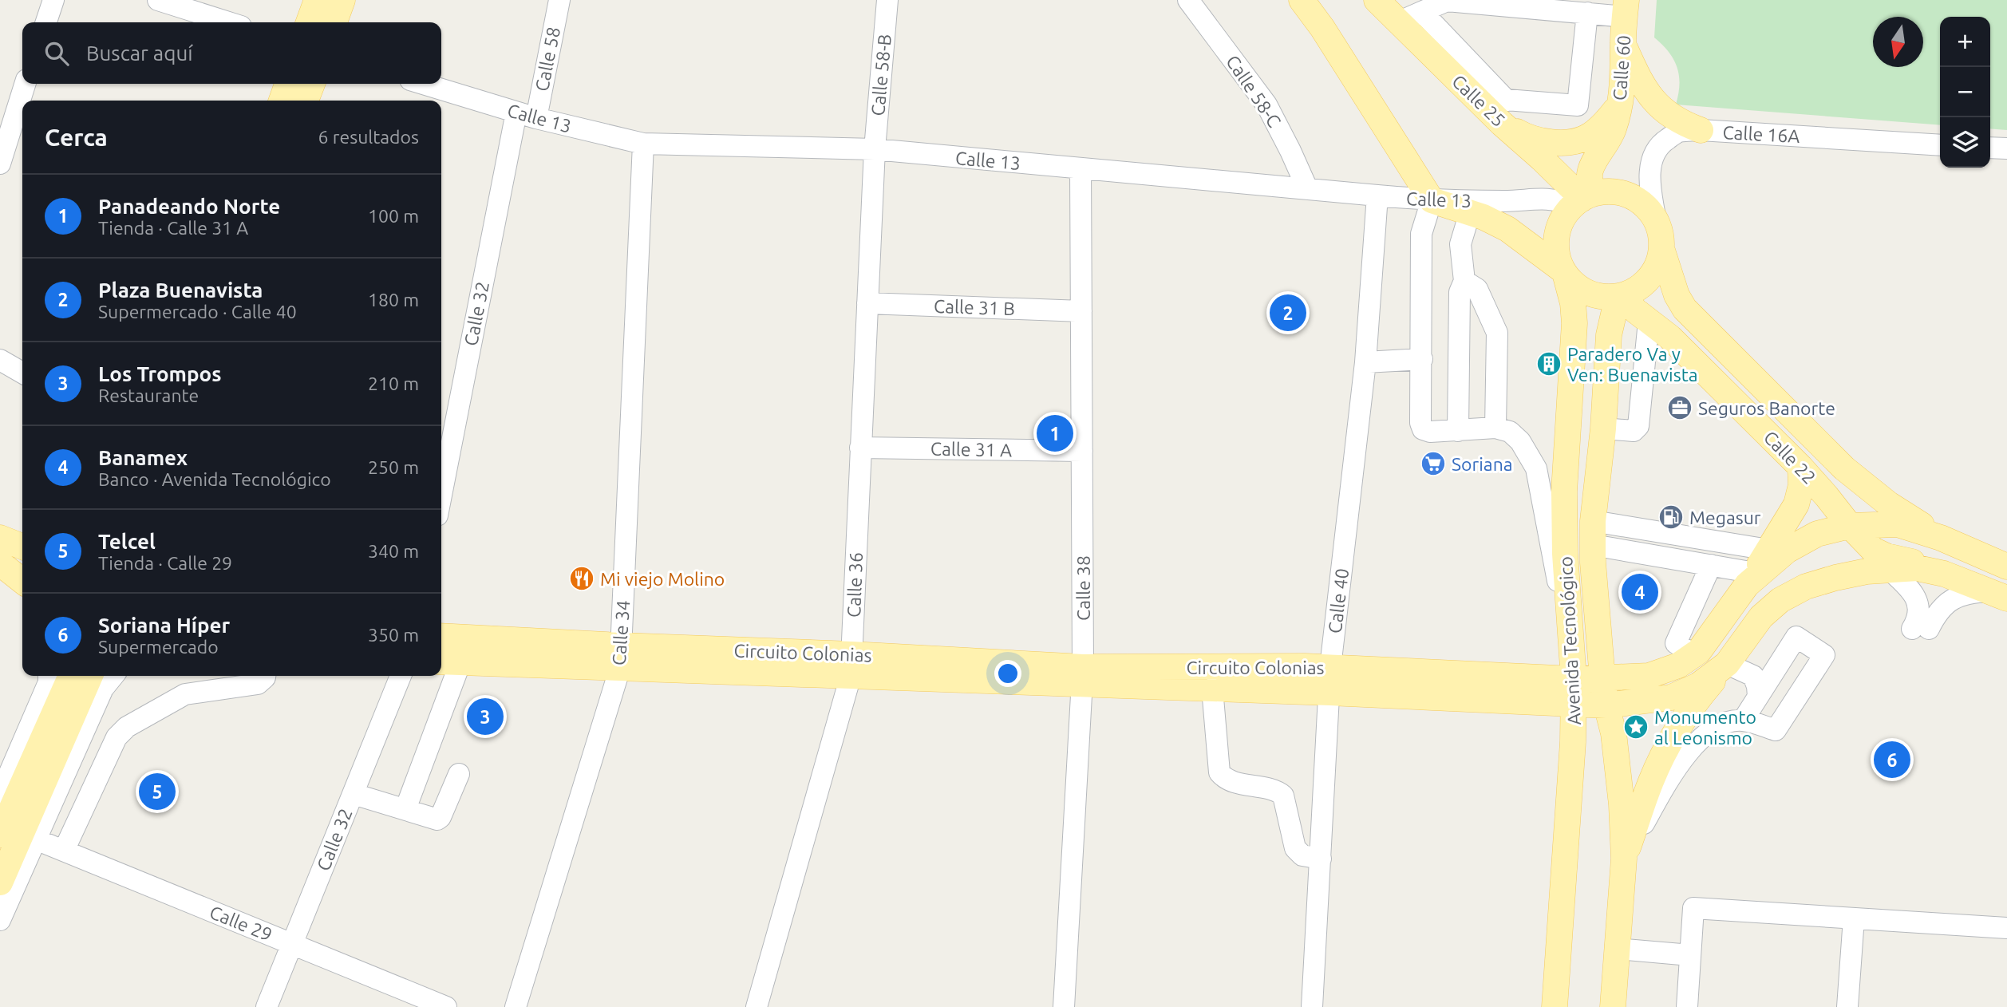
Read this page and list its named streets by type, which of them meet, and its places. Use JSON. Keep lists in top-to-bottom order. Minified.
{"streets":{"main road":["Calle 60","Calle 25","Calle 22","Avenida Tecnológico","Circuito Colonias"],"street":["Calle 58","Calle 58-B","Calle 58-C","Calle 13","Calle 16A","Calle 31 B","Calle 32","Calle 31 A","Calle 36","Calle 38","Calle 40","Calle 34","Calle 29"]},"crossings":[["Calle 58","Calle 13"],["Calle 58","Calle 32"],["Calle 60","Calle 25"],["Calle 60","Calle 13"],["Calle 60","Calle 16A"],["Calle 60","Calle 22"],["Calle 60","Avenida Tecnológico"],["Calle 58-B","Calle 13"],["Calle 58-B","Calle 36"],["Calle 58-C","Calle 13"],["Calle 25","Calle 13"],["Calle 25","Calle 16A"],["Calle 25","Calle 22"],["Calle 25","Avenida Tecnológico"],["Calle 13","Calle 16A"],["Calle 13","Calle 32"],["Calle 13","Calle 22"],["Calle 13","Calle 36"],["Calle 13","Calle 38"],["Calle 13","Calle 40"],["Calle 13","Calle 34"],["Calle 13","Avenida Tecnológico"],["Calle 16A","Calle 22"],["Calle 16A","Avenida Tecnológico"],["Calle 31 B","Calle 36"],["Calle 31 B","Calle 38"],["Calle 32","Calle 29"],["Calle 31 A","Calle 36"],["Calle 31 A","Calle 38"],["Calle 22","Avenida Tecnológico"],["Calle 22","Circuito Colonias"],["Calle 36","Circuito Colonias"],["Calle 38","Circuito Colonias"],["Calle 40","Circuito Colonias"],["Calle 34","Circuito Colonias"],["Avenida Tecnológico","Circuito Colonias"]],"places":{"building":["Paradero Va y Ven: Buenavista"],"office":["Seguros Banorte"],"supermarket":["Soriana"],"fuel station":["Megasur"],"restaurant":["Mi viejo Molino"],"place":["Monumento al Leonismo"]},"north":"bottom","page":{"map_buttons":["+","−"],"search":"Buscar aquí","heading":["Cerca","6 resultados"],"list":[{"mark":"1","name":"Panadeando Norte","note":"Tienda · Calle 31 A","value":"100 m"},{"mark":"2","name":"Plaza Buenavista","note":"Supermercado · Calle 40","value":"180 m"},{"mark":"3","name":"Los Trompos","note":"Restaurante","value":"210 m"},{"mark":"4","name":"Banamex","note":"Banco · Avenida Tecnológico","value":"250 m"},{"mark":"5","name":"Telcel","note":"Tienda · Calle 29","value":"340 m"},{"mark":"6","name":"Soriana Híper","note":"Supermercado","value":"350 m"}],"pins":["2","1","4","3","6","5"]}}
